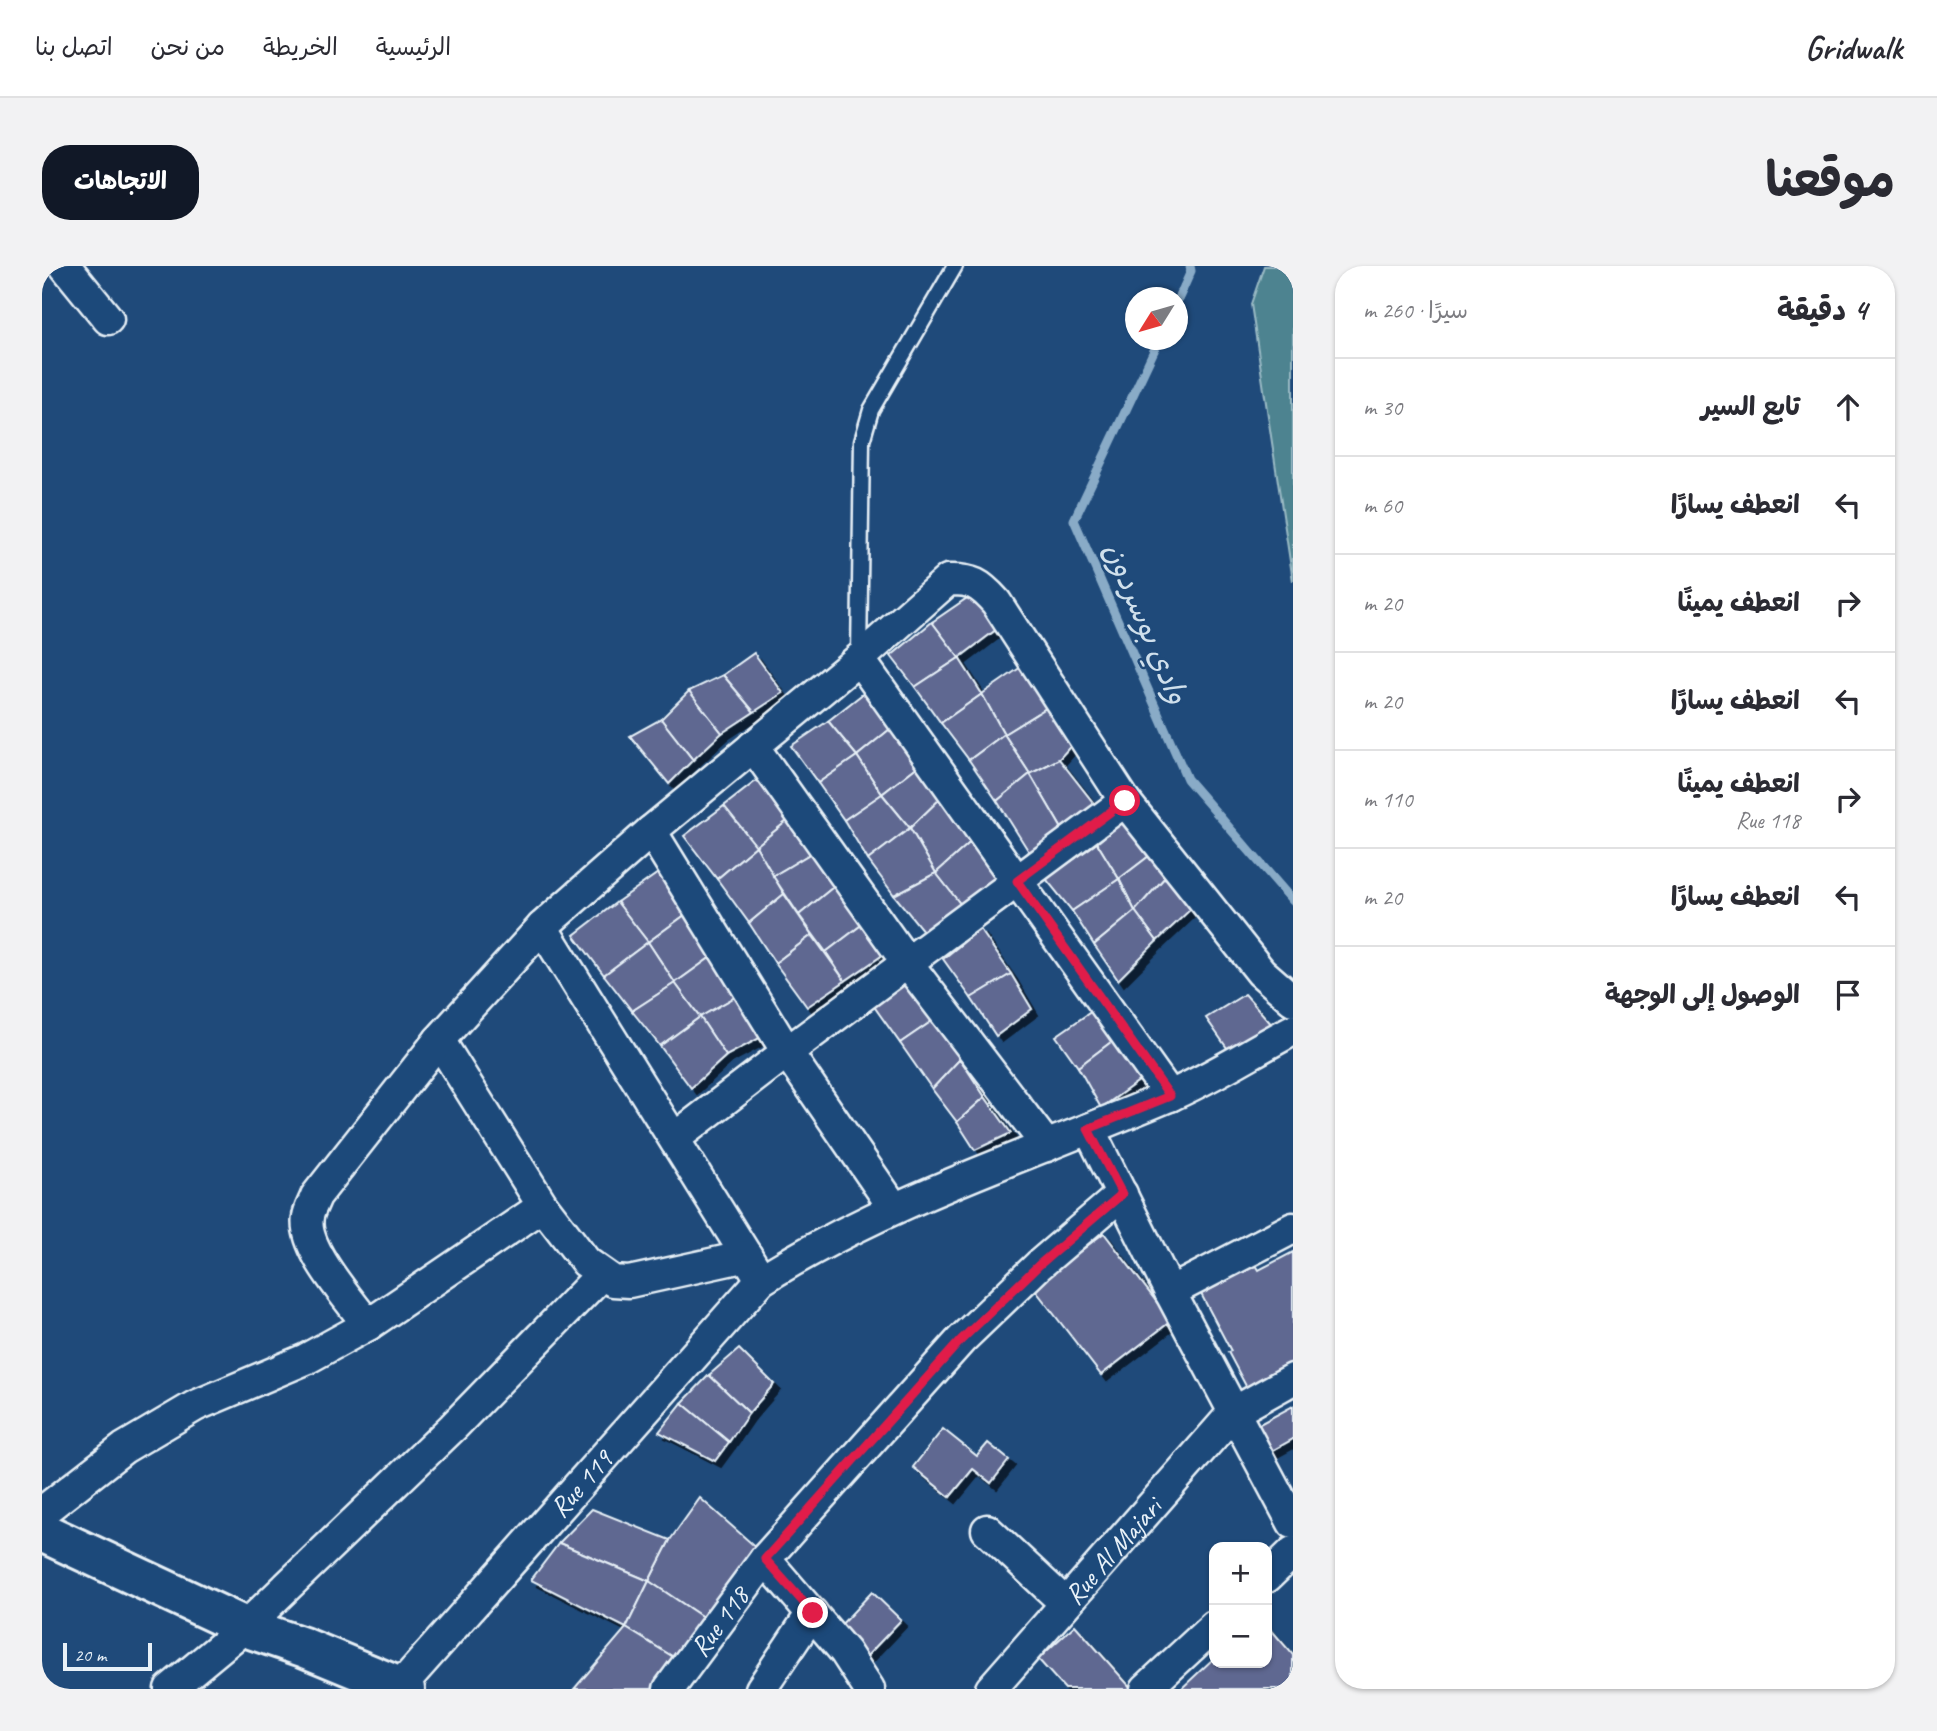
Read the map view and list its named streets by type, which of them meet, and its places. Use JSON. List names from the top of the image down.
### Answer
{
  "streets": {
    "street": ["Rue 119", "Rue Al Majari", "Rue 118"]
  },
  "water": ["وادي بوسردون"],
  "scale_bar": "20 m",
  "north": "bottom left",
  "page": {
    "header": "Gridwalk",
    "nav": [
      "الرئيسية",
      "الخريطة",
      "من نحن",
      "اتصل بنا"
    ],
    "title": "موقعنا",
    "buttons": "الاتجاهات",
    "heading": ["4 دقيقة", "سيرًا · 260 m"],
    "list": [
      ["تابع السير", "30 m"],
      ["انعطف يسارًا", "60 m"],
      ["انعطف يمينًا", "20 m"],
      ["انعطف يسارًا", "20 m"],
      ["انعطف يمينًا", "Rue 118", "110 m"],
      ["انعطف يسارًا", "20 m"],
      "الوصول إلى الوجهة"
    ],
    "map_buttons": ["+", "−"],
    "scale": "20 m"
  }
}
